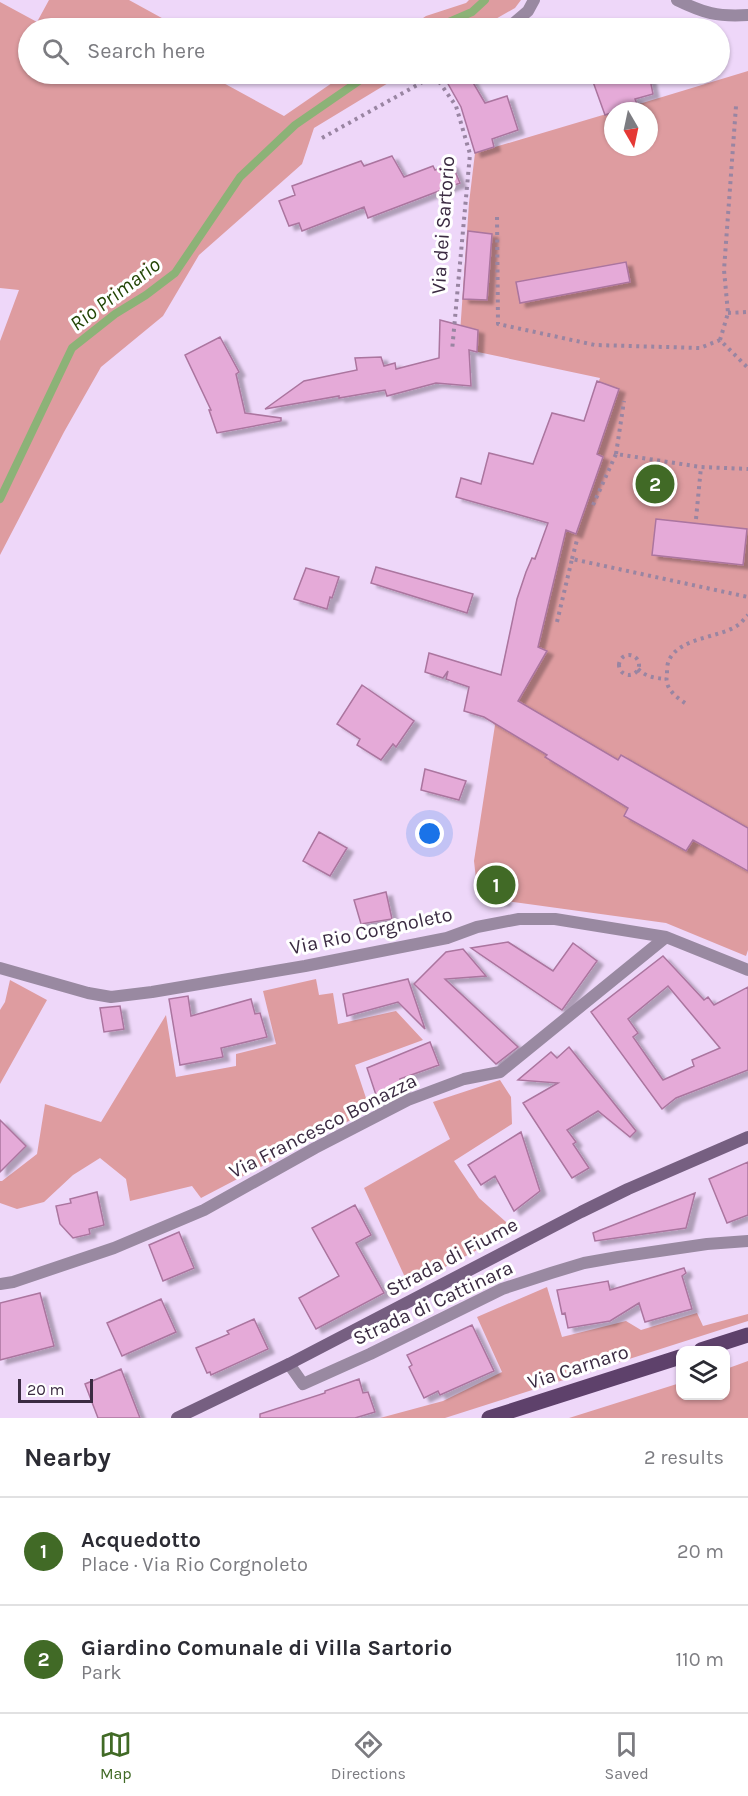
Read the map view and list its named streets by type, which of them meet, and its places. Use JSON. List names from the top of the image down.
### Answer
{
  "streets": {
    "main road": ["Strada di Fiume", "Via Carnaro"],
    "street": ["Via Rio Corgnoleto", "Via Francesco Bonazza", "Strada di Cattinara"],
    "path": ["Via dei Sartorio"]
  },
  "crossings": [
    ["Via Rio Corgnoleto", "Via Francesco Bonazza"],
    ["Strada di Fiume", "Strada di Cattinara"]
  ],
  "water": ["Rio Primario"],
  "scale_bar": "20 m",
  "north": "bottom",
  "page": {
    "search": "Search here",
    "pins": ["2", "1"],
    "scale": "20 m",
    "heading": ["Nearby", "2 results"],
    "list": [
      {
        "mark": "1",
        "name": "Acquedotto",
        "note": "Place · Via Rio Corgnoleto",
        "value": "20 m"
      },
      {
        "mark": "2",
        "name": "Giardino Comunale di Villa Sartorio",
        "note": "Park",
        "value": "110 m"
      }
    ],
    "nav": ["Map", "Directions", "Saved"]
  }
}
